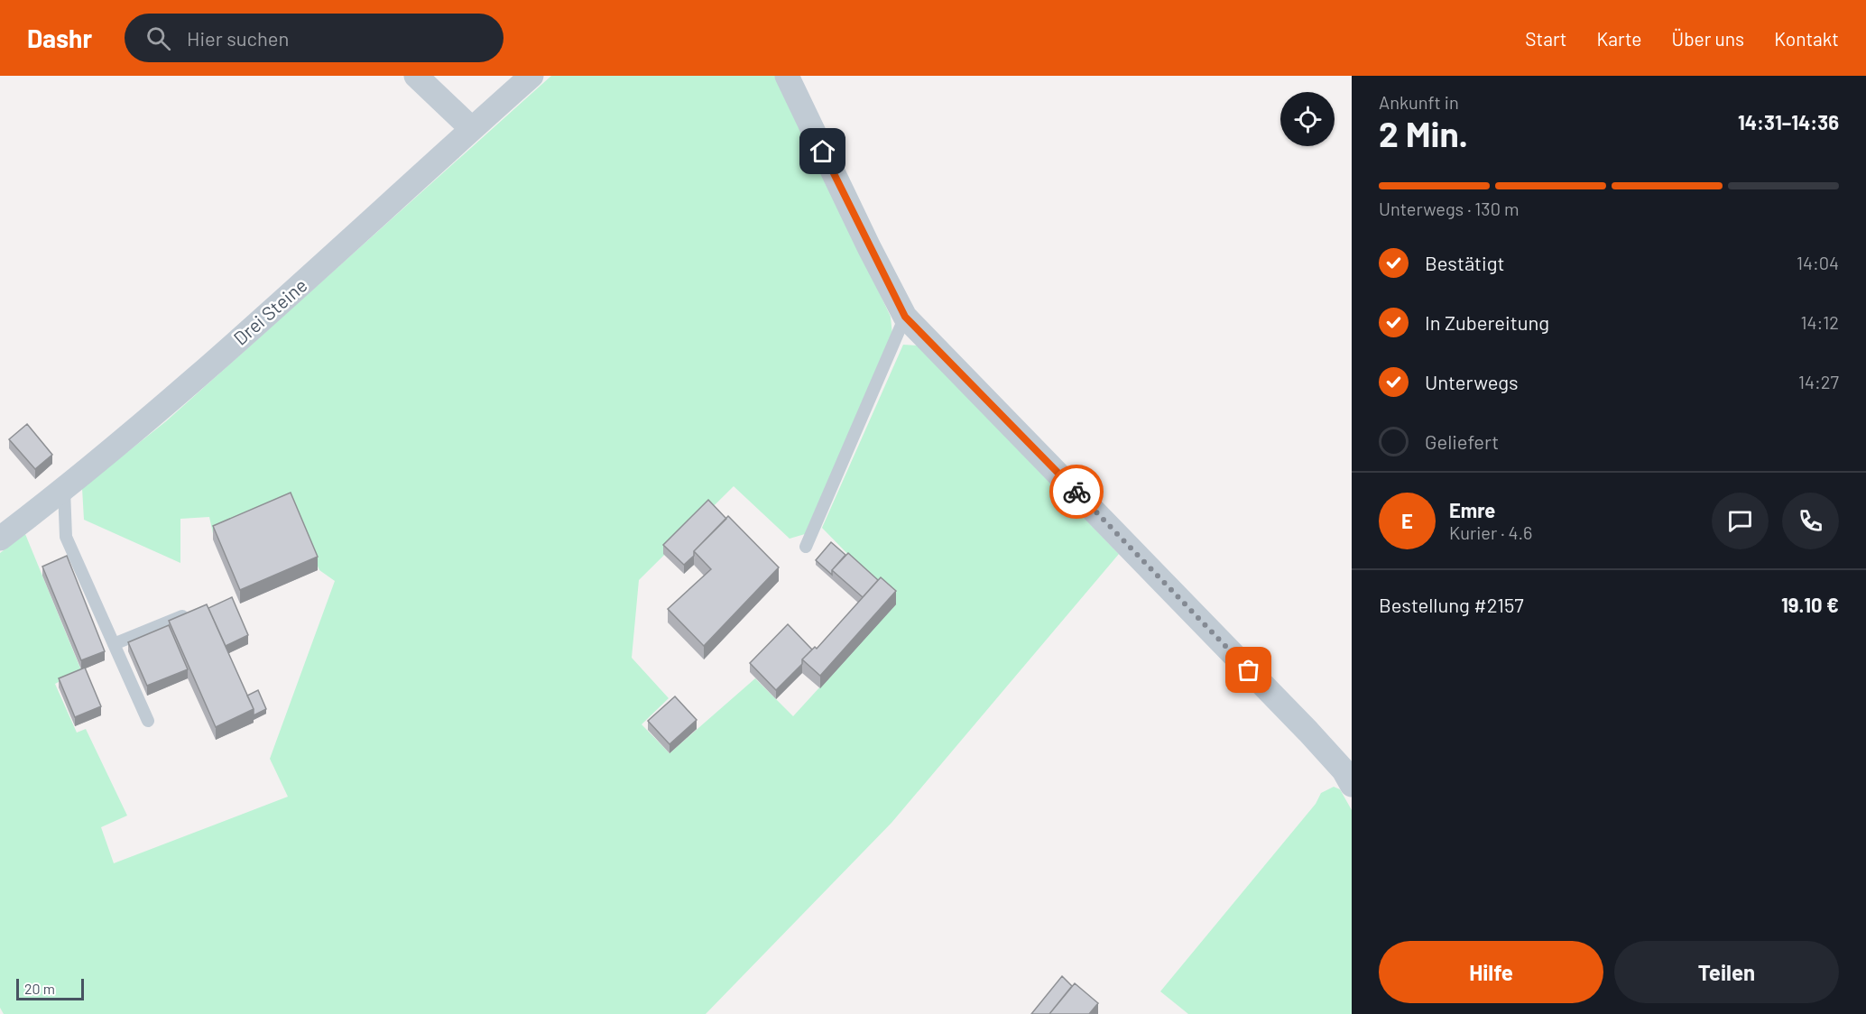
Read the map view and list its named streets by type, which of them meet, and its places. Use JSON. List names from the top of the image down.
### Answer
{
  "streets": {
    "street": ["Drei Steine"]
  },
  "scale_bar": "20 m",
  "page": {
    "header": "Dashr",
    "search": "Hier suchen",
    "nav": [
      "Start",
      "Karte",
      "Über uns",
      "Kontakt"
    ],
    "heading": ["2 Min.", "Ankunft in", "14:31–14:36"],
    "panel": [
      "Emre",
      "Kurier · 4.6",
      "Bestellung #2157",
      "19.10 €"
    ],
    "bar": "Unterwegs · 130 m",
    "list": [
      ["Bestätigt", "14:04"],
      ["In Zubereitung", "14:12"],
      ["Unterwegs", "14:27"],
      "Geliefert"
    ],
    "round": "E",
    "buttons": ["Hilfe", "Teilen"],
    "scale": "20 m"
  }
}
